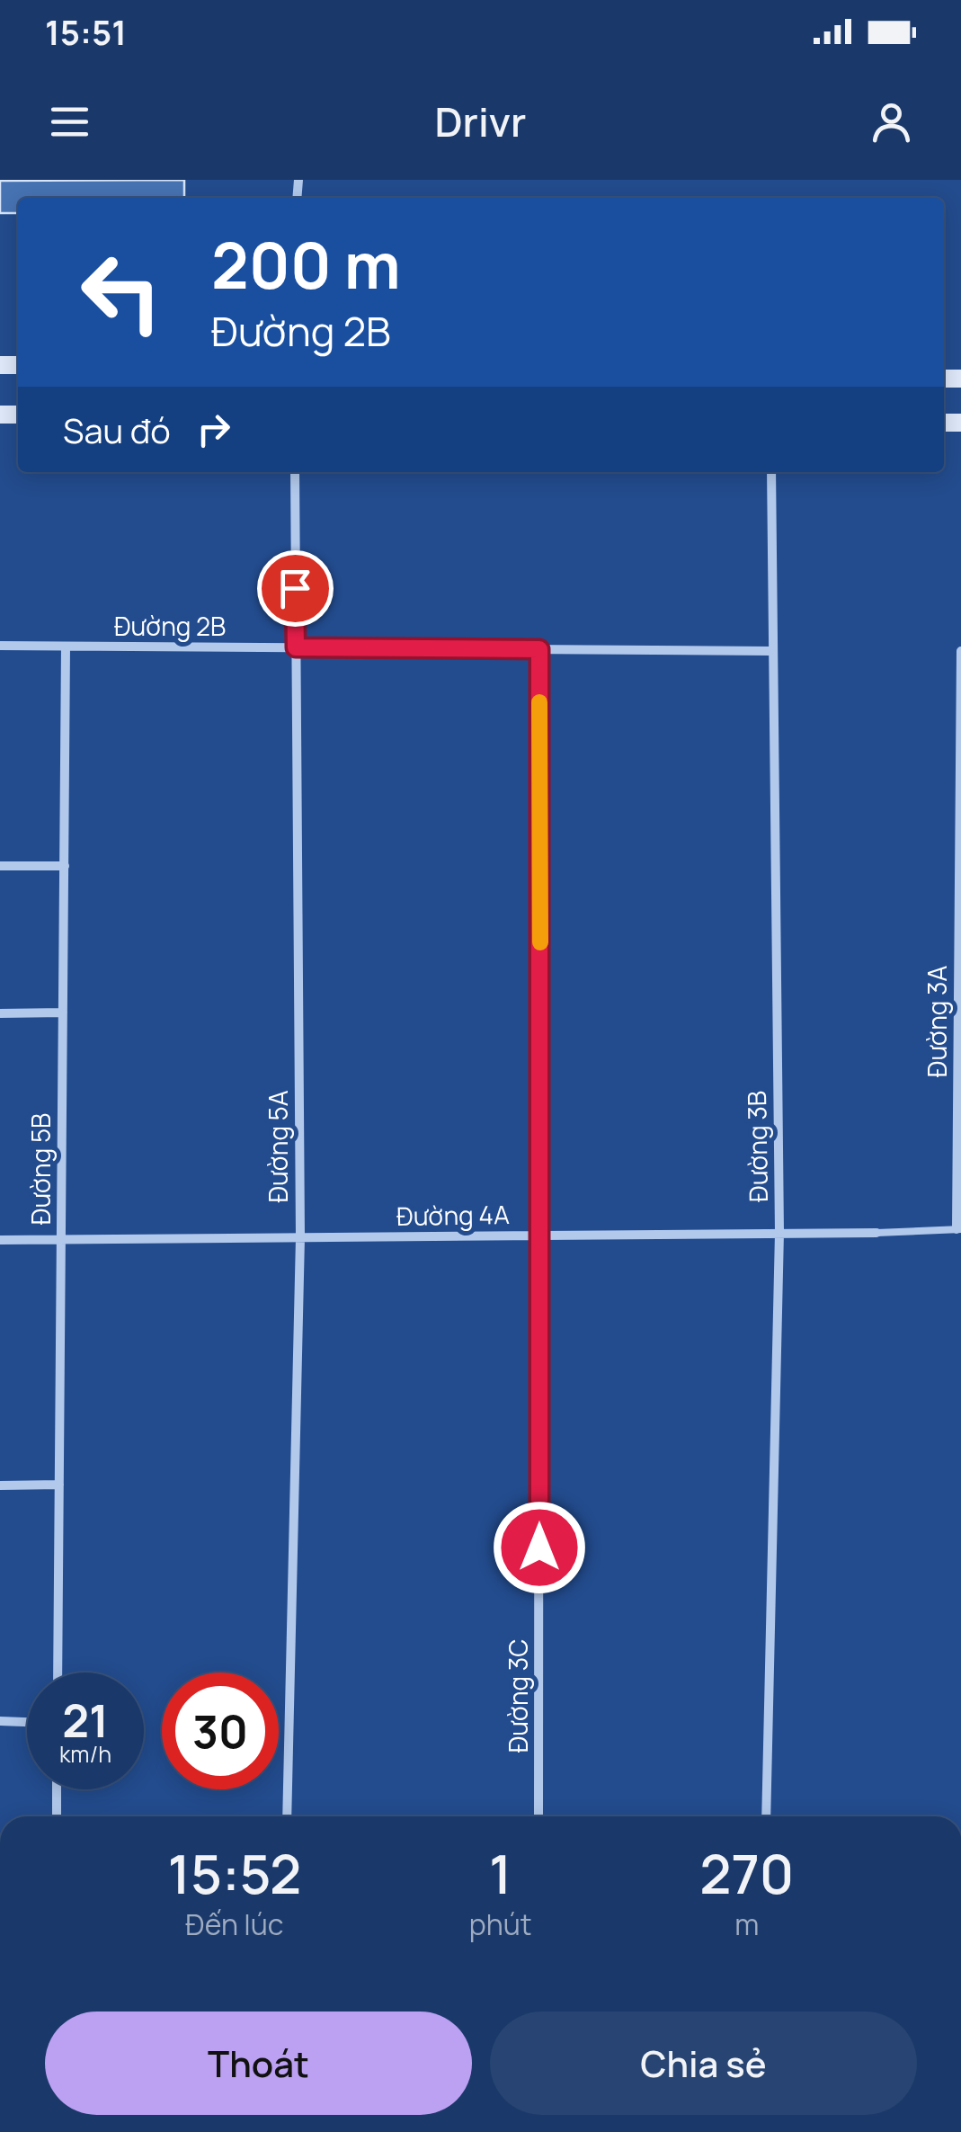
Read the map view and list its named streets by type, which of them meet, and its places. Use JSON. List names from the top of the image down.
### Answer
{
  "streets": {
    "street": [
      "Đường 2B",
      "Đường 3A",
      "Đường 5A",
      "Đường 3B",
      "Đường 5B",
      "Đường 4A",
      "Đường 3C"
    ]
  },
  "crossings": [
    ["Đường 2B", "Đường 5A"],
    ["Đường 2B", "Đường 3B"],
    ["Đường 2B", "Đường 5B"],
    ["Đường 2B", "Đường 3C"],
    ["Đường 3A", "Đường 4A"],
    ["Đường 5A", "Đường 4A"],
    ["Đường 3B", "Đường 4A"],
    ["Đường 5B", "Đường 4A"],
    ["Đường 4A", "Đường 3C"]
  ],
  "page": {
    "status": "15:51",
    "header": "Drivr",
    "turn": ["200 m", "Đường 2B"],
    "then": "Sau đó",
    "speed": "21 km/h",
    "limit": "30",
    "eta": [
      "15:52",
      "Đến lúc",
      "1",
      "phút",
      "270",
      "m"
    ],
    "buttons": ["Thoát", "Chia sẻ"]
  }
}
